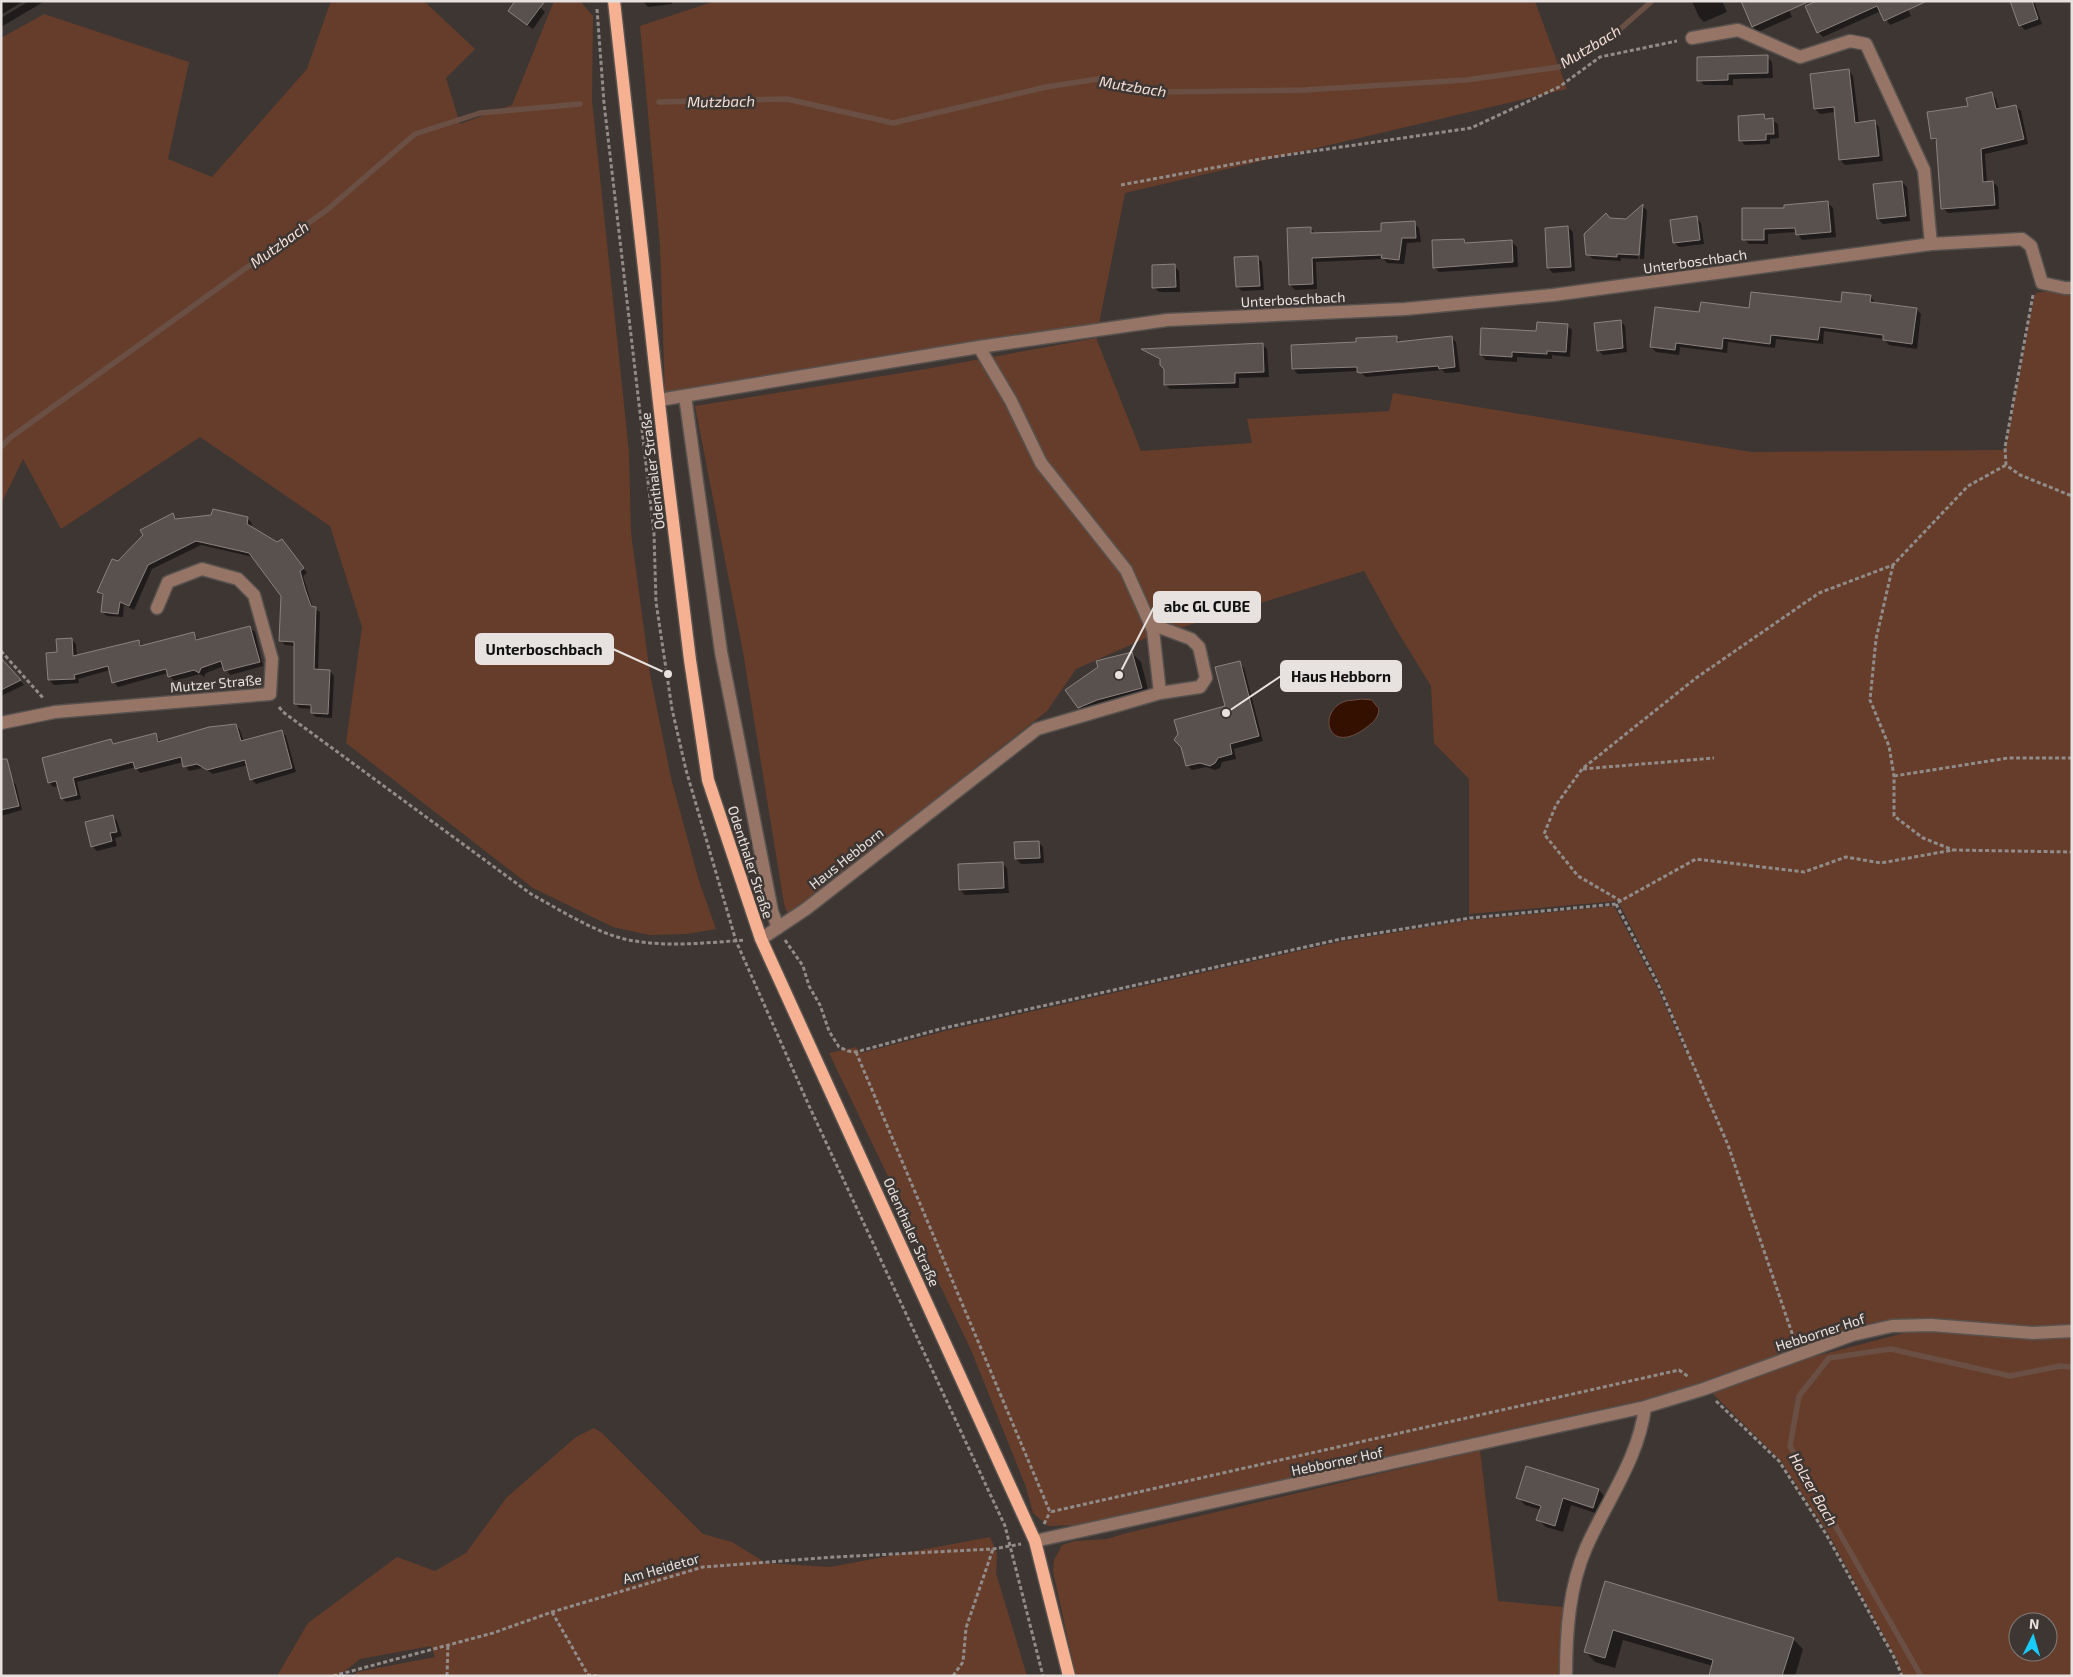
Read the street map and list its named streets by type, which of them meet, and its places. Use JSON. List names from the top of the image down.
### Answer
{
  "streets": {
    "main road": ["Odenthaler Straße"],
    "street": [
      "Unterboschbach",
      "Mutzer Straße",
      "Haus Hebborn",
      "Hebborner Hof"
    ],
    "path": ["Am Heidetor"]
  },
  "crossings": [
    ["Unterboschbach", "Odenthaler Straße"],
    ["Unterboschbach", "Haus Hebborn"],
    ["Odenthaler Straße", "Haus Hebborn"],
    ["Odenthaler Straße", "Hebborner Hof"],
    ["Odenthaler Straße", "Am Heidetor"],
    ["Hebborner Hof", "Am Heidetor"]
  ],
  "water": ["Mutzbach", "Holzer Bach"],
  "places": ["Unterboschbach", "abc GL CUBE", "Haus Hebborn"],
  "north": "top"
}
